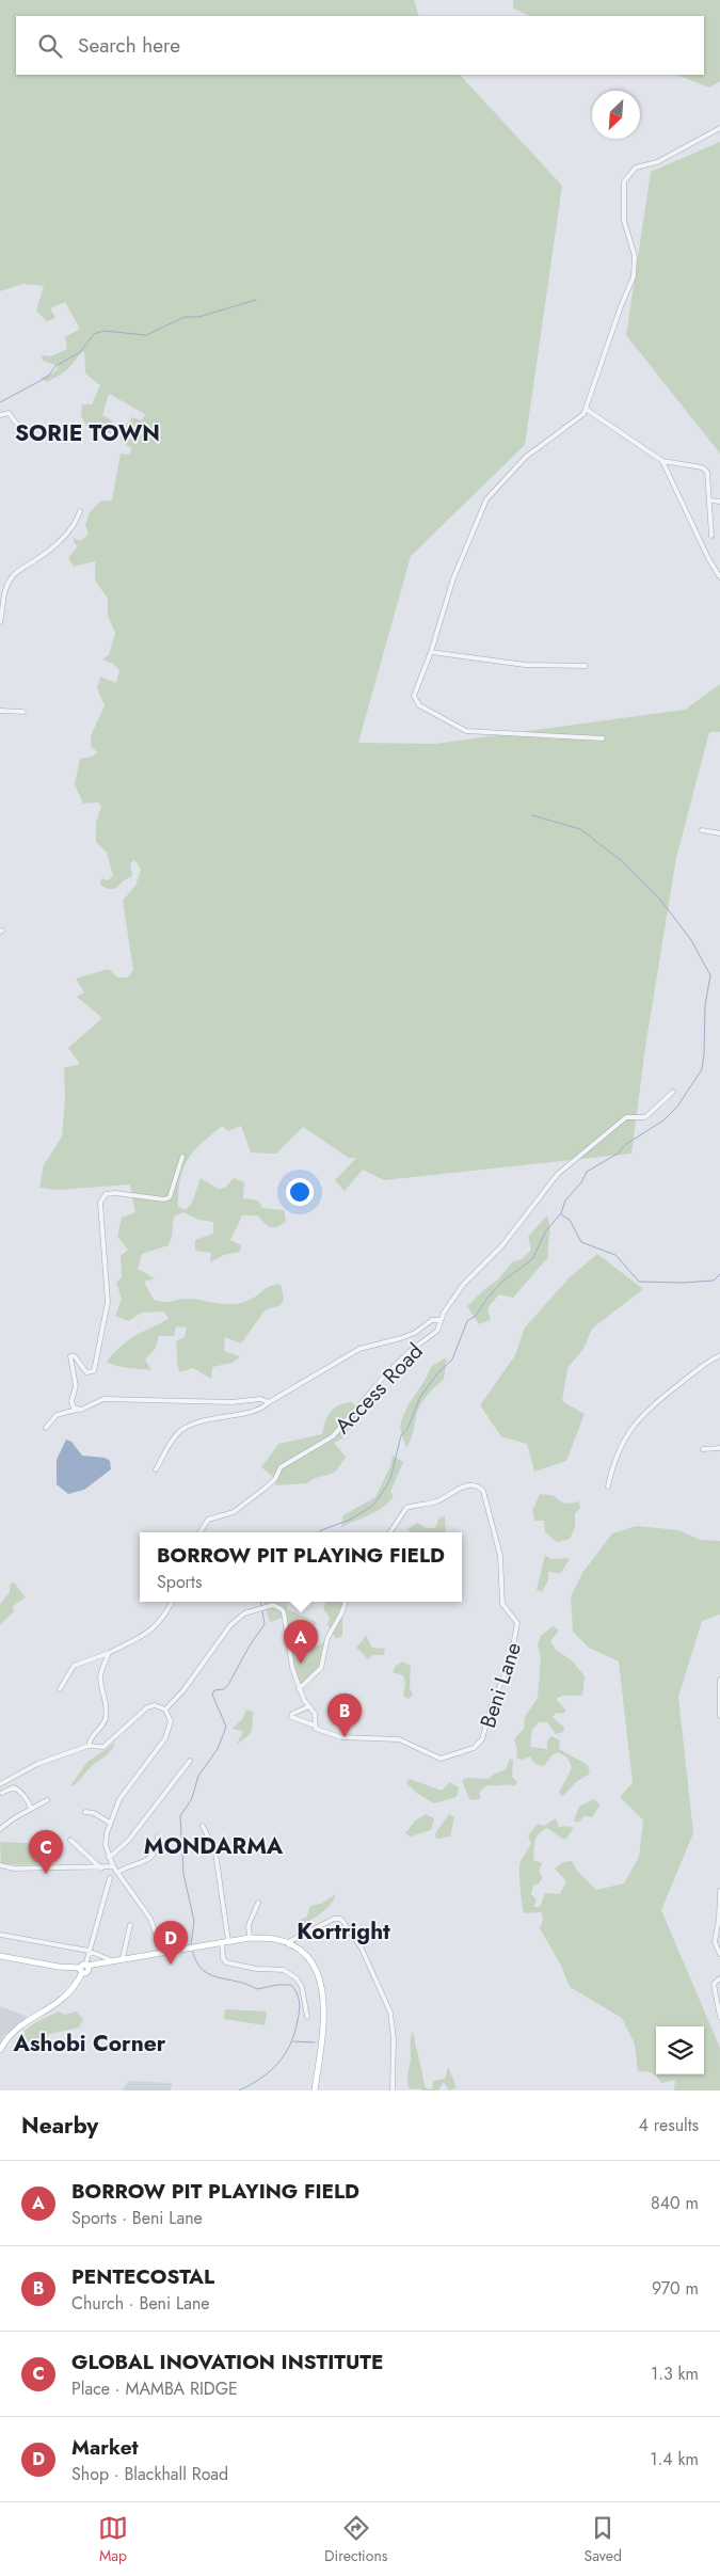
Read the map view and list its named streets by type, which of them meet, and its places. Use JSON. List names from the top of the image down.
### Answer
{
  "streets": {
    "street": ["Access Road", "Beni Lane"]
  },
  "districts": [
    "SORIE TOWN",
    "MONDARMA",
    "Kortright",
    "Ashobi Corner"
  ],
  "north": "bottom left",
  "page": {
    "search": "Search here",
    "popup": ["BORROW PIT PLAYING FIELD", "Sports"],
    "pins": [
      "A",
      "B",
      "C",
      "D"
    ],
    "heading": ["Nearby", "4 results"],
    "list": [
      {
        "mark": "A",
        "name": "BORROW PIT PLAYING FIELD",
        "note": "Sports · Beni Lane",
        "value": "840 m"
      },
      {
        "mark": "B",
        "name": "PENTECOSTAL",
        "note": "Church · Beni Lane",
        "value": "970 m"
      },
      {
        "mark": "C",
        "name": "GLOBAL INOVATION INSTITUTE",
        "note": "Place · MAMBA RIDGE",
        "value": "1.3 km"
      },
      {
        "mark": "D",
        "name": "Market",
        "note": "Shop · Blackhall Road",
        "value": "1.4 km"
      }
    ],
    "nav": ["Map", "Directions", "Saved"]
  }
}
